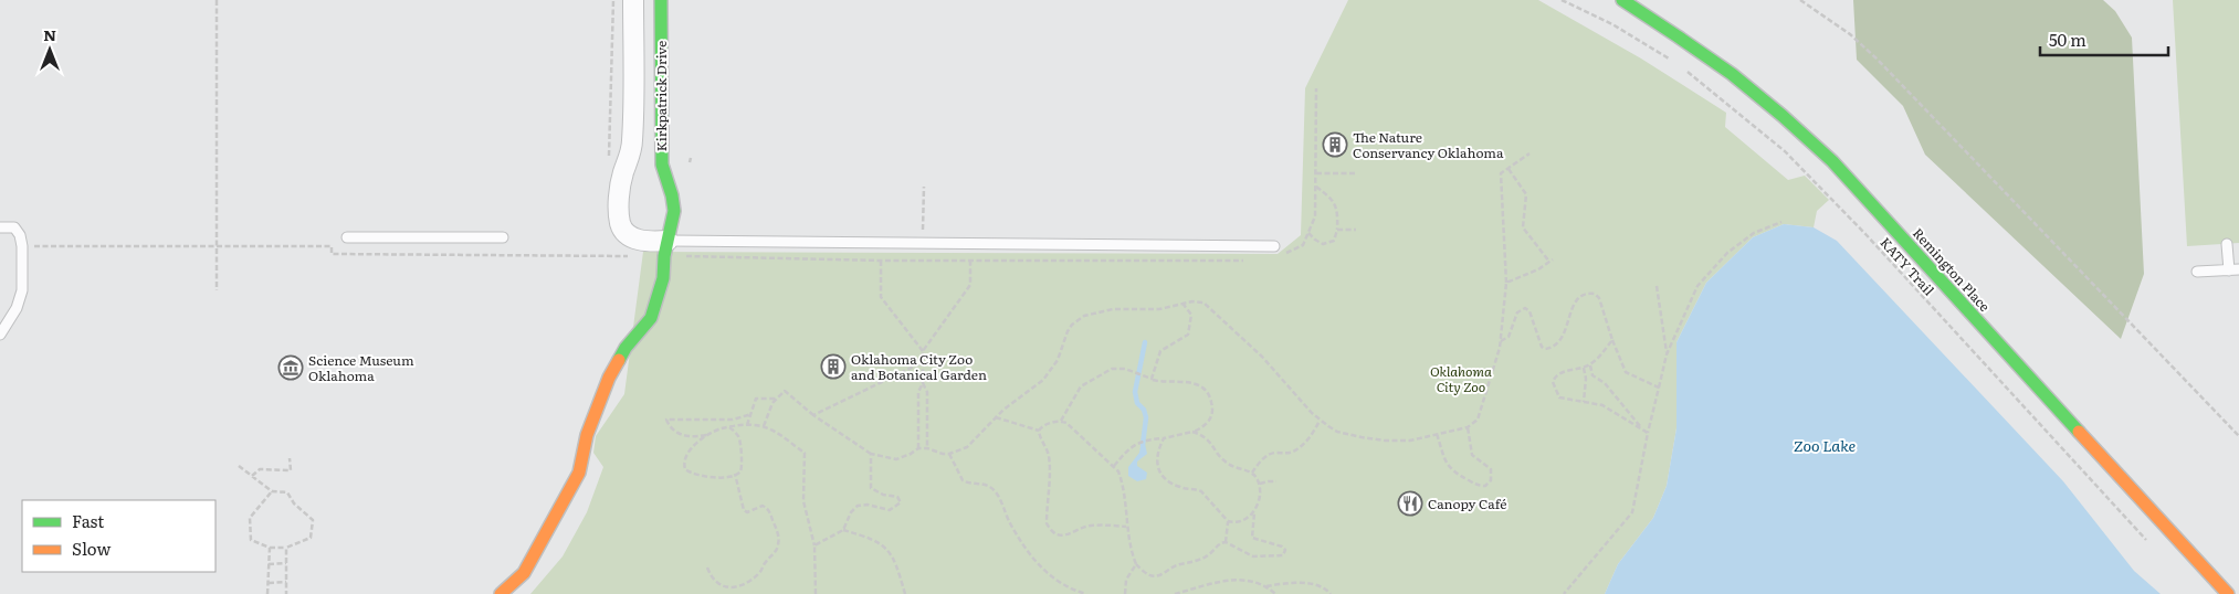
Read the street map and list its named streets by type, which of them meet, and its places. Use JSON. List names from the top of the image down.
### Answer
{
  "streets": {
    "main road": ["Kirkpatrick Drive", "Remington Place"],
    "path": ["KATY Trail"]
  },
  "water": ["Zoo Lake"],
  "parks": ["Oklahoma City Zoo"],
  "places": {
    "building": ["The Nature Conservancy Oklahoma", "Oklahoma City Zoo and Botanical Garden"],
    "museum": ["Science Museum Oklahoma"],
    "restaurant": ["Canopy Café"]
  },
  "legend": ["Fast", "Slow"],
  "scale_bar": "50 m",
  "north": "top"
}
